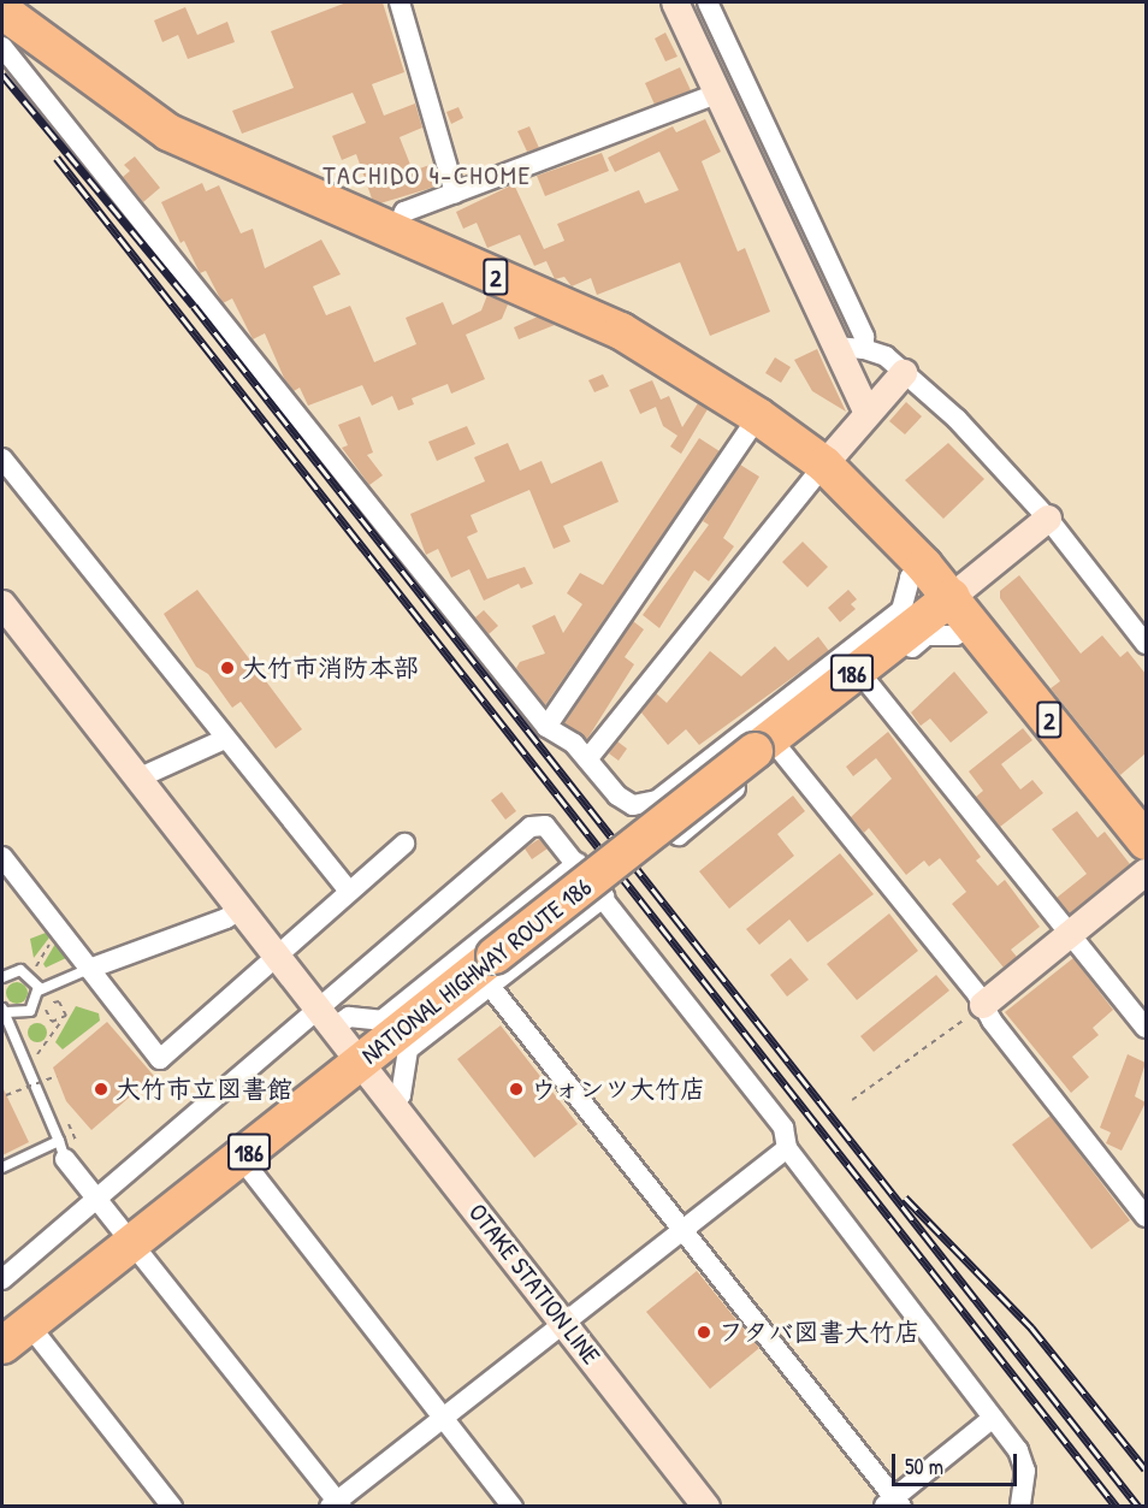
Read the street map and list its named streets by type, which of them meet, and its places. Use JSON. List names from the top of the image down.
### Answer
{
  "streets": {
    "highway": ["2", "186", "NATIONAL HIGHWAY ROUTE 186"],
    "street": ["OTAKE STATION LINE"]
  },
  "crossings": [
    ["2", "NATIONAL HIGHWAY ROUTE 186"],
    ["NATIONAL HIGHWAY ROUTE 186", "OTAKE STATION LINE"]
  ],
  "districts": ["TACHIDO 4-CHOME"],
  "places": [
    "大竹市消防本部",
    "大竹市立図書館",
    "ウォンツ大竹店",
    "フタバ図書大竹店"
  ],
  "scale_bar": "50 m"
}
